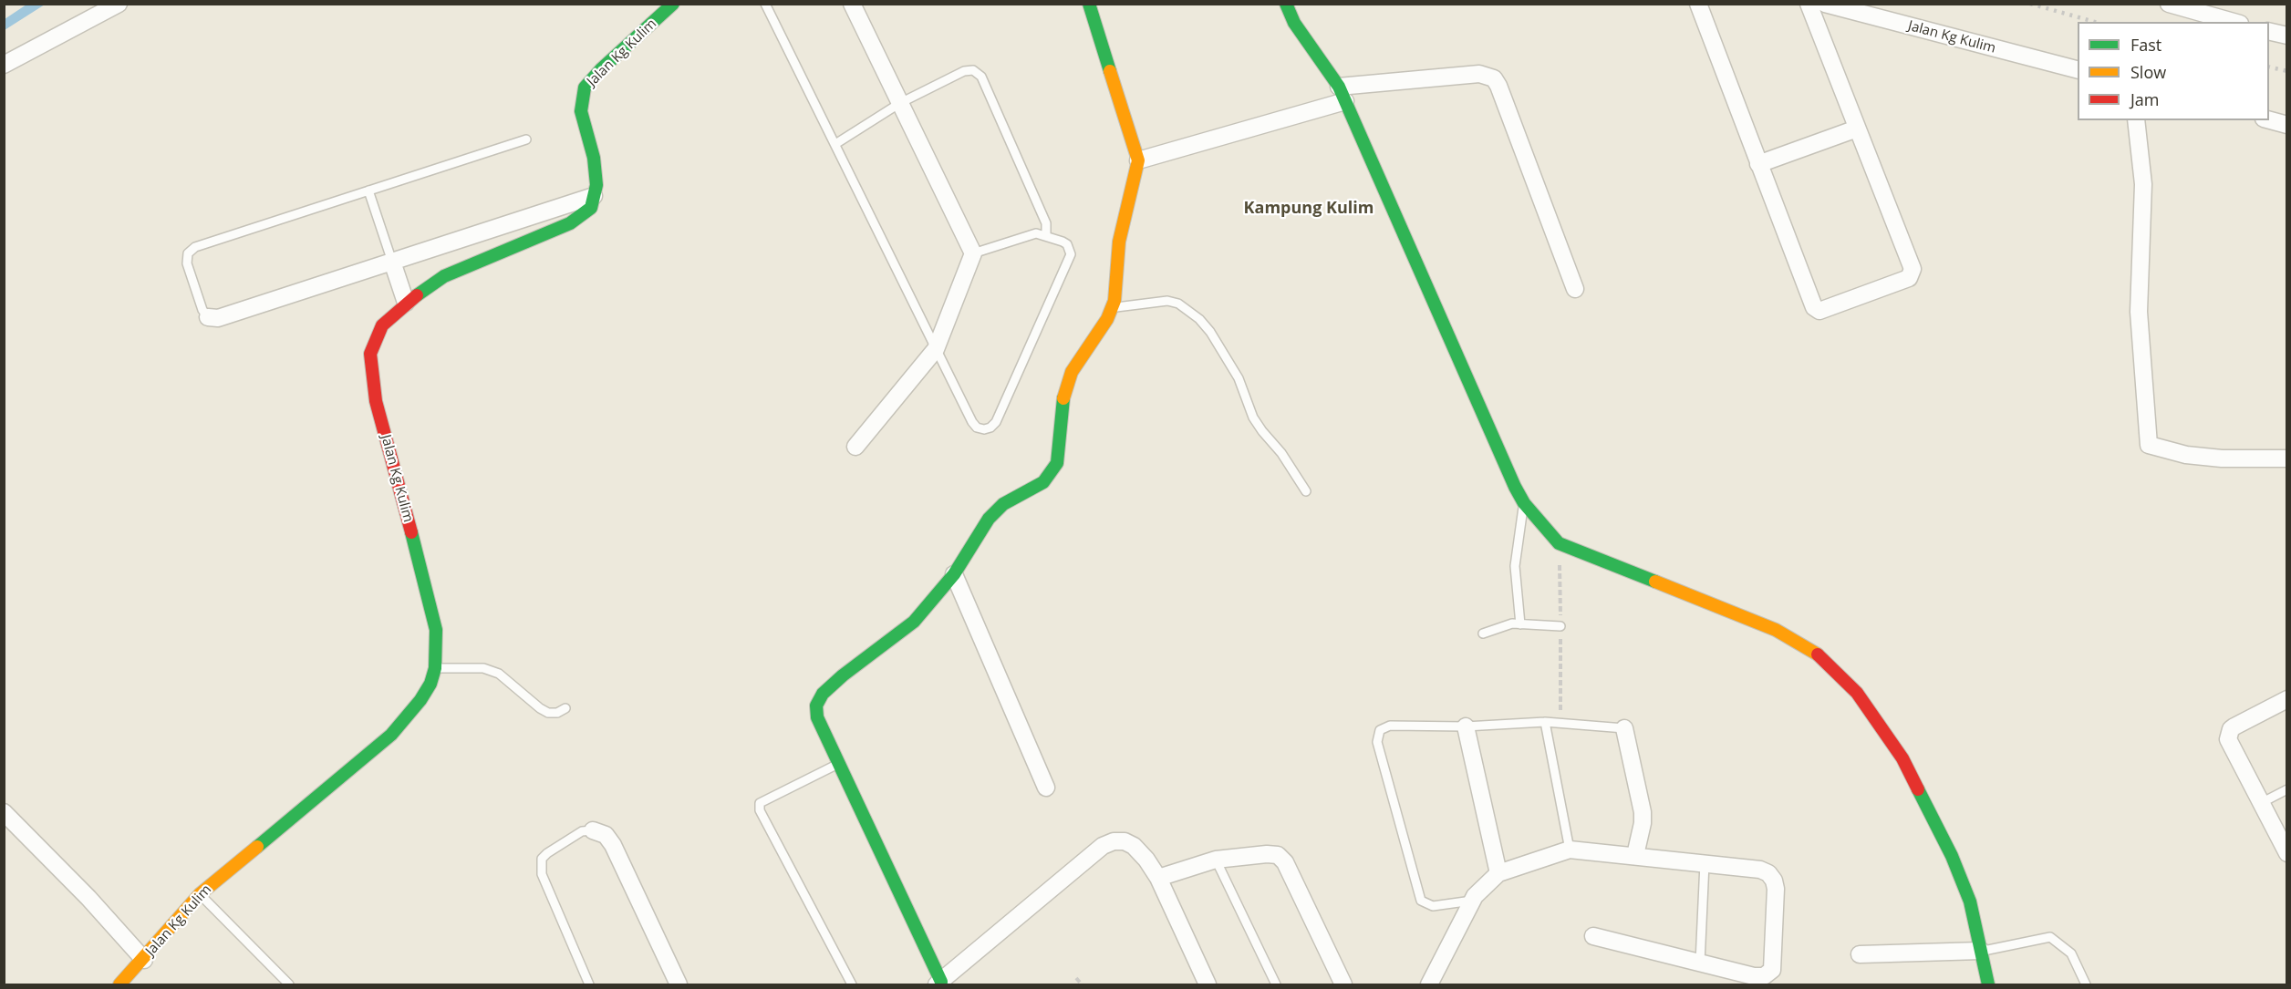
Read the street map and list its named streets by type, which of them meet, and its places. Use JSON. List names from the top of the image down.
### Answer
{
  "streets": {
    "street": ["Jalan Kg Kulim"]
  },
  "districts": ["Kampung Kulim"],
  "legend": ["Fast", "Slow", "Jam"]
}
